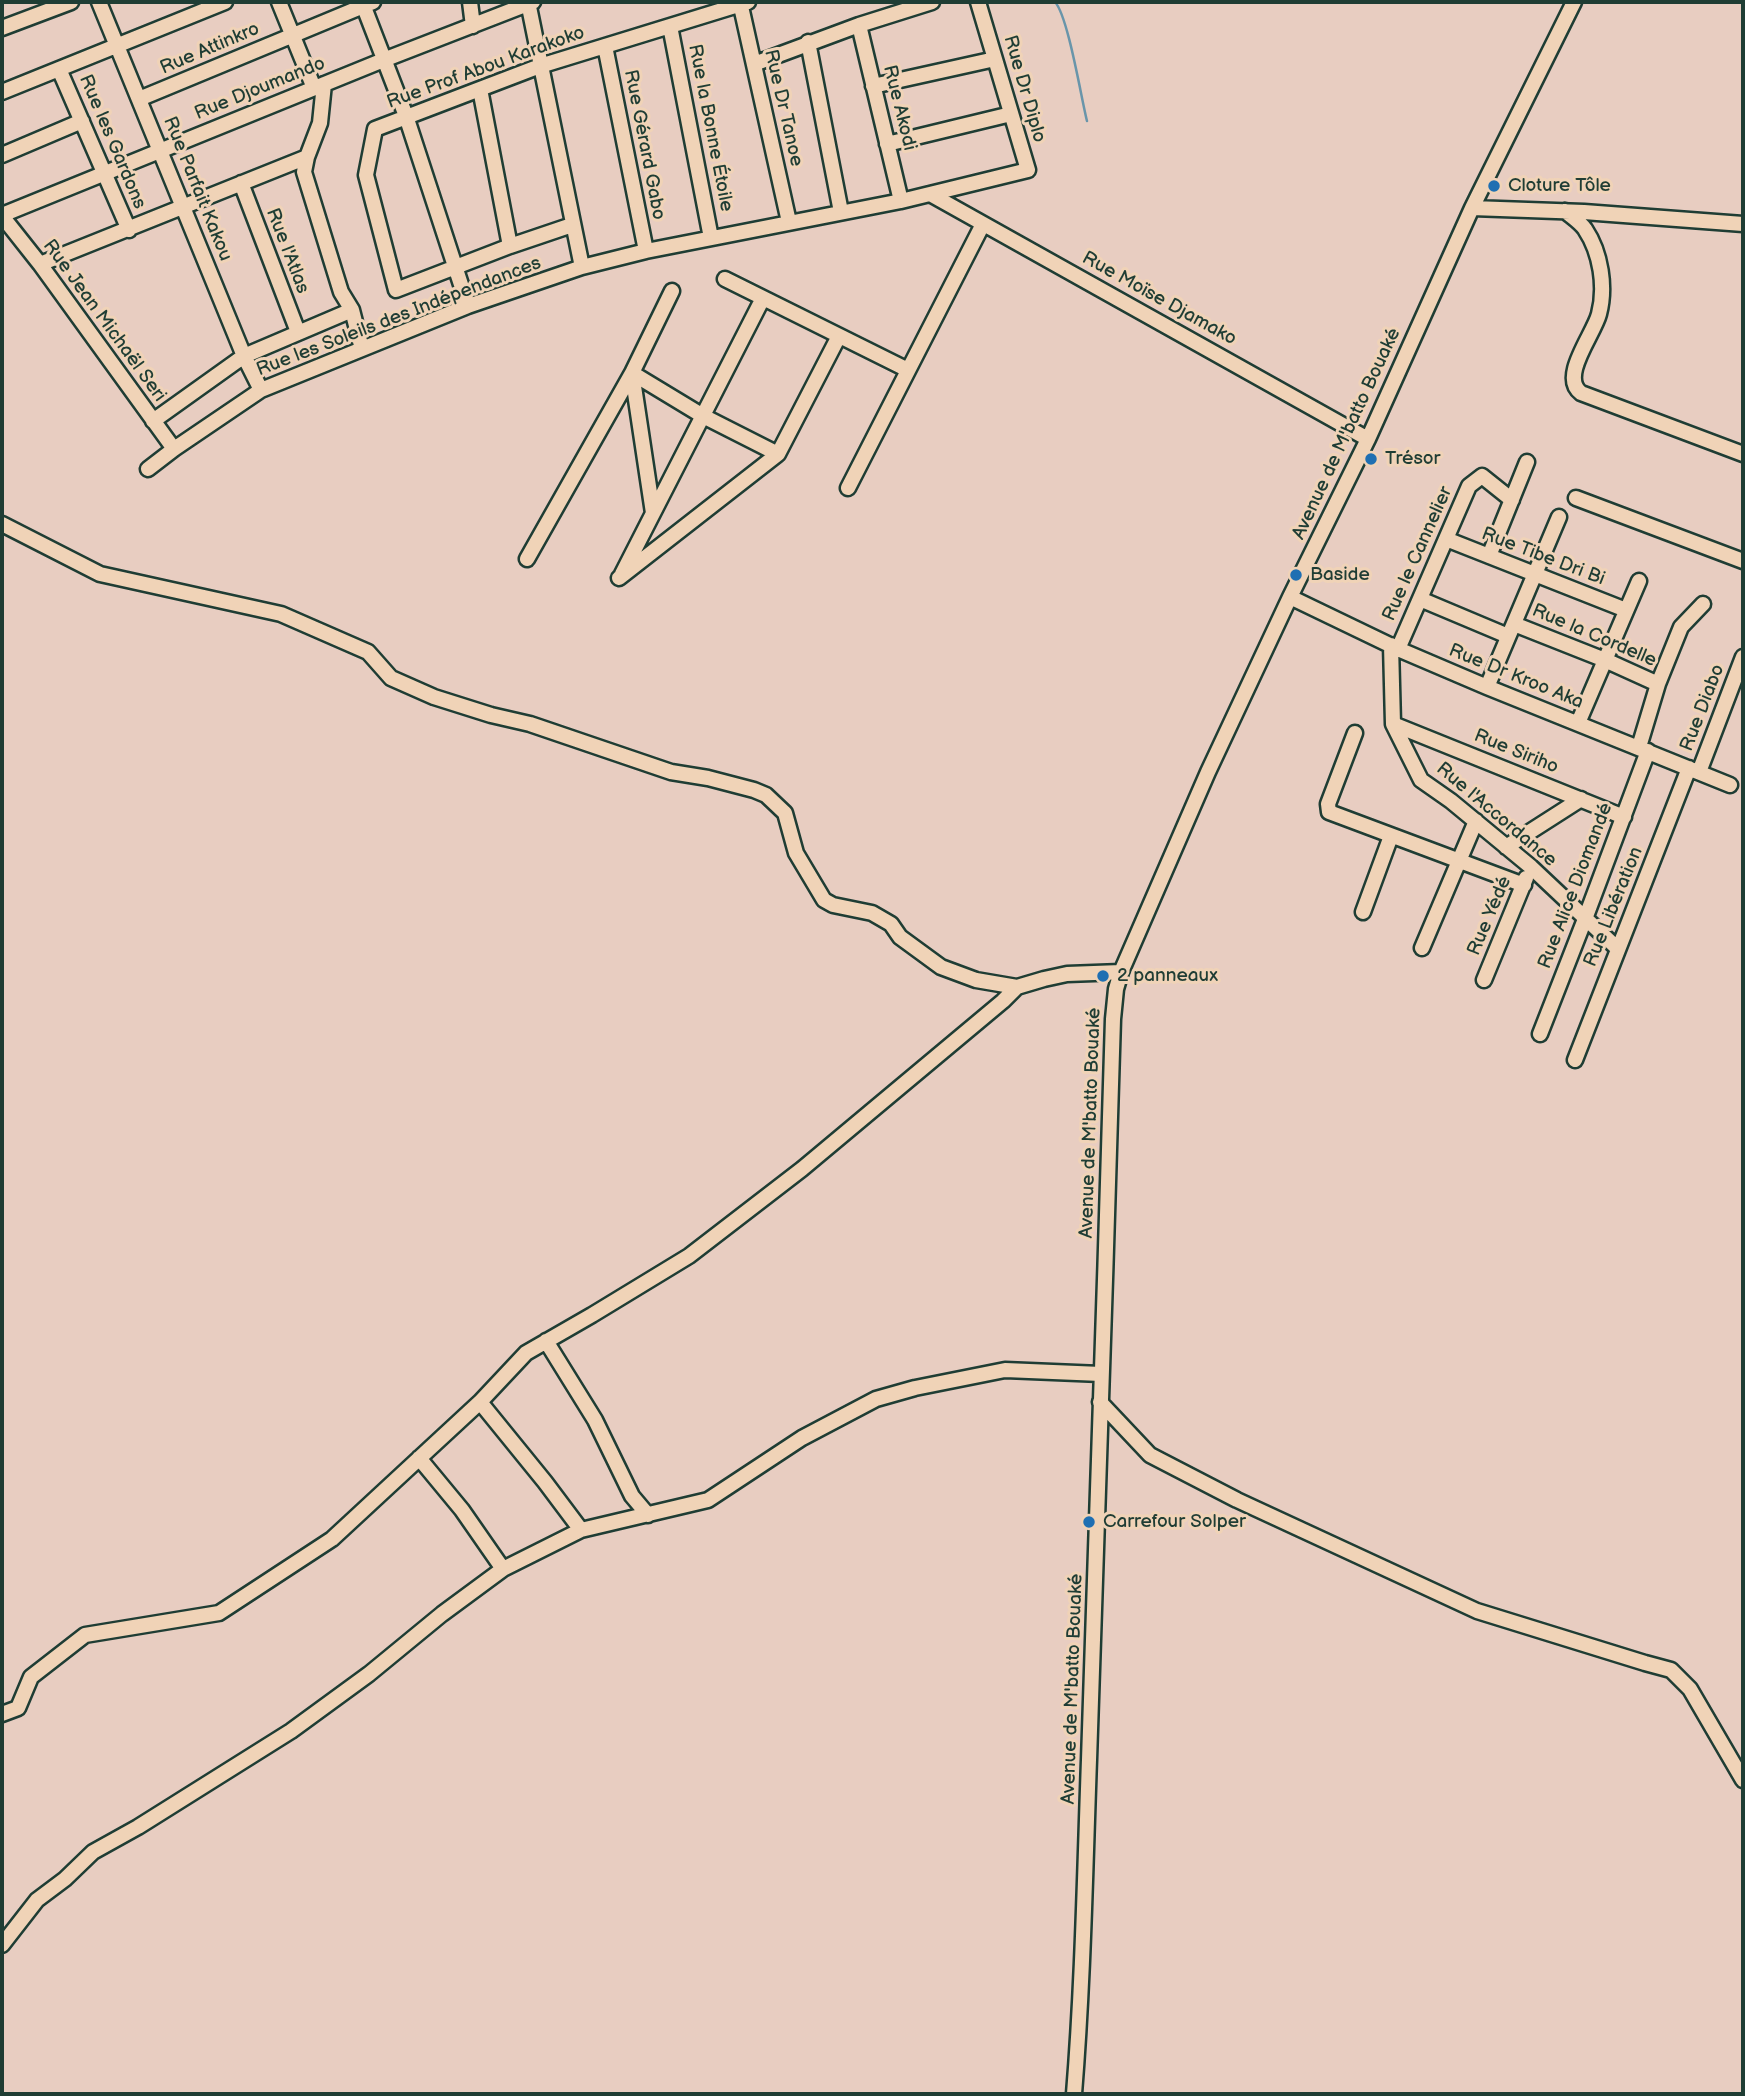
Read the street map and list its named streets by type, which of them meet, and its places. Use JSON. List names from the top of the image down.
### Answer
{
  "streets": {
    "street": [
      "Rue Attinkro",
      "Rue Prof Abou Karakoko",
      "Rue Djoumando",
      "Rue Dr Diplo",
      "Rue Dr Tanoe",
      "Rue Akodi",
      "Rue la Bonne Étoile",
      "Rue les Gardons",
      "Rue Gérard Gabo",
      "Rue Parfait Kakou",
      "Rue l'Atlas",
      "Rue Moïse Djamako",
      "Rue les Soleils des Indépendances",
      "Rue Jean Michaël Seri",
      "Avenue de M'batto Bouaké",
      "Rue le Cannelier",
      "Rue Tibe Dri Bi",
      "Rue la Cordelle",
      "Rue Dr Kroo Aka",
      "Rue Diabo",
      "Rue Siriho",
      "Rue l'Accordance",
      "Rue Alice Diomandé",
      "Rue Libération",
      "Rue Yédé"
    ]
  },
  "crossings": [
    ["Rue Attinkro", "Rue Parfait Kakou"],
    ["Rue Prof Abou Karakoko", "Rue Dr Tanoe"],
    ["Rue Prof Abou Karakoko", "Rue la Bonne Étoile"],
    ["Rue Prof Abou Karakoko", "Rue Gérard Gabo"],
    ["Rue Djoumando", "Rue les Gardons"],
    ["Rue Djoumando", "Rue Parfait Kakou"],
    ["Rue Djoumando", "Rue Jean Michaël Seri"],
    ["Rue Dr Diplo", "Rue Moïse Djamako"],
    ["Rue Dr Diplo", "Rue les Soleils des Indépendances"],
    ["Rue Dr Tanoe", "Rue les Soleils des Indépendances"],
    ["Rue Akodi", "Rue les Soleils des Indépendances"],
    ["Rue la Bonne Étoile", "Rue les Soleils des Indépendances"],
    ["Rue Gérard Gabo", "Rue les Soleils des Indépendances"],
    ["Rue Parfait Kakou", "Rue les Soleils des Indépendances"],
    ["Rue Moïse Djamako", "Rue les Soleils des Indépendances"],
    ["Rue Moïse Djamako", "Avenue de M'batto Bouaké"],
    ["Rue les Soleils des Indépendances", "Rue Jean Michaël Seri"],
    ["Avenue de M'batto Bouaké", "Rue Dr Kroo Aka"],
    ["Rue le Cannelier", "Rue Tibe Dri Bi"],
    ["Rue le Cannelier", "Rue la Cordelle"],
    ["Rue le Cannelier", "Rue Dr Kroo Aka"],
    ["Rue le Cannelier", "Rue l'Accordance"],
    ["Rue la Cordelle", "Rue Alice Diomandé"],
    ["Rue Dr Kroo Aka", "Rue Diabo"],
    ["Rue Dr Kroo Aka", "Rue l'Accordance"],
    ["Rue Dr Kroo Aka", "Rue Alice Diomandé"],
    ["Rue Dr Kroo Aka", "Rue Libération"],
    ["Rue Diabo", "Rue Libération"],
    ["Rue Siriho", "Rue l'Accordance"],
    ["Rue Siriho", "Rue Alice Diomandé"],
    ["Rue l'Accordance", "Rue Alice Diomandé"],
    ["Rue l'Accordance", "Rue Libération"],
    ["Rue l'Accordance", "Rue Yédé"]
  ],
  "places": [
    "Cloture Tôle",
    "Trésor",
    "Baside",
    "2 panneaux",
    "Carrefour Solper"
  ]
}
